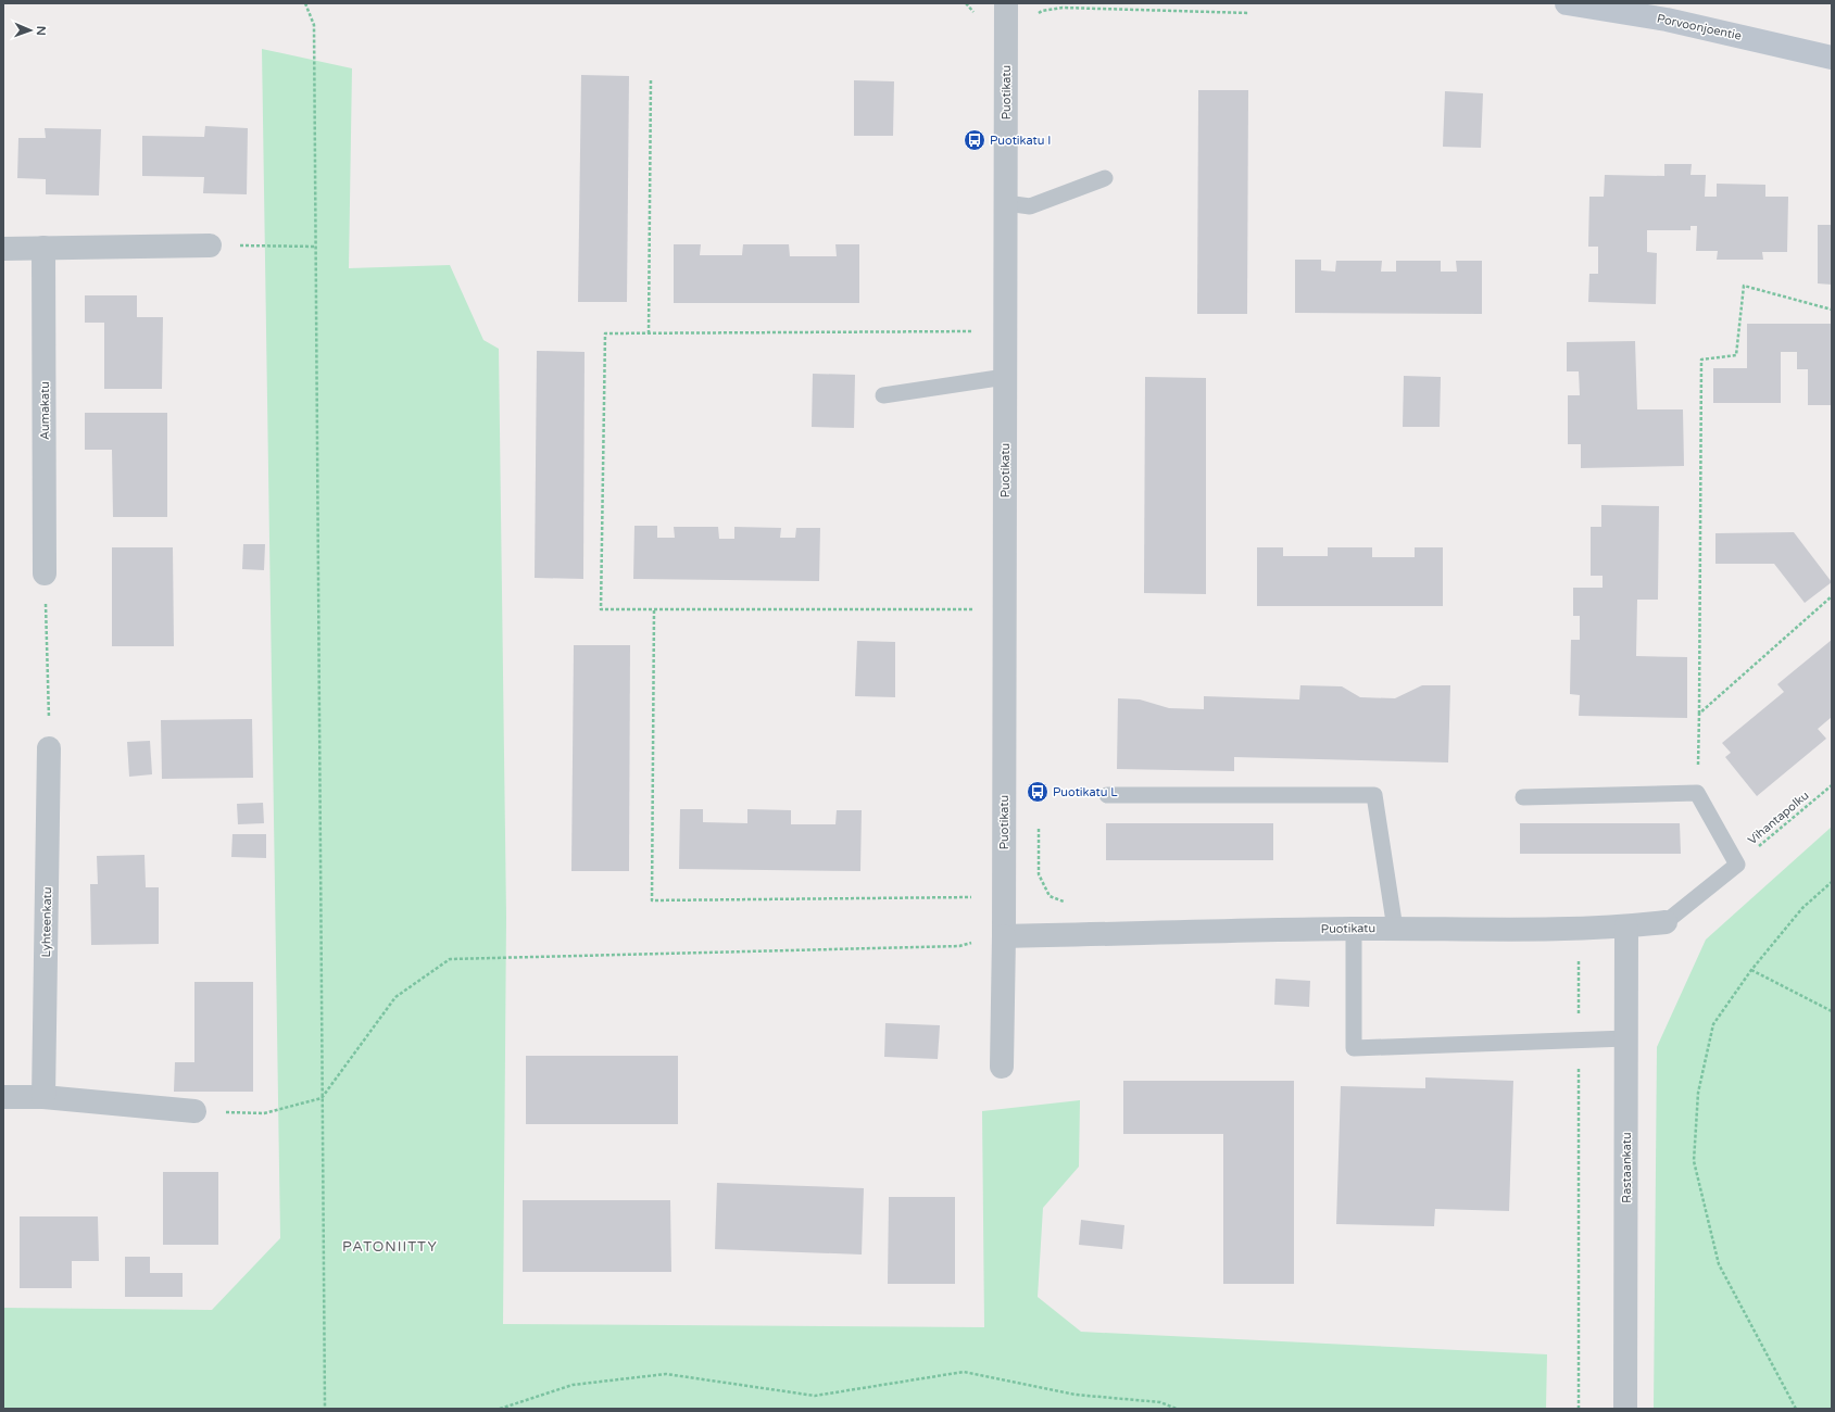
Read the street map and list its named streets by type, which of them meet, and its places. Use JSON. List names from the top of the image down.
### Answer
{
  "streets": {
    "street": [
      "Porvoonjoentie",
      "Puotikatu",
      "Aumakatu",
      "Lyhteenkatu",
      "Rastaankatu"
    ],
    "path": ["Vihantapolku"]
  },
  "crossings": [
    ["Puotikatu", "Rastaankatu"]
  ],
  "districts": ["PATONIITTY"],
  "places": {
    "bus stop": ["Puotikatu I", "Puotikatu L"]
  },
  "north": "right"
}
